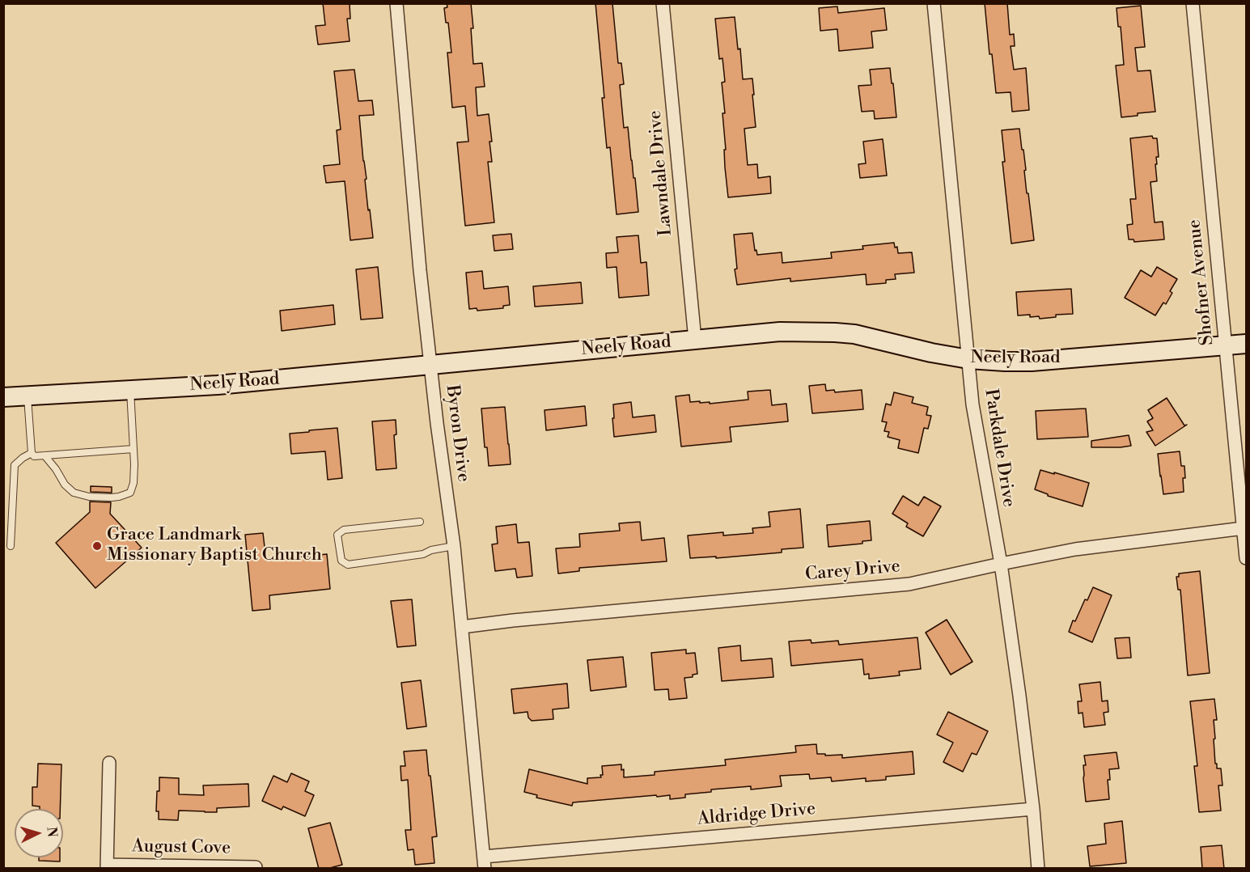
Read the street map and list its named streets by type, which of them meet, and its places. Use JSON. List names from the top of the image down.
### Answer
{
  "streets": {
    "street": [
      "Lawndale Drive",
      "Shofner Avenue",
      "Neely Road",
      "Byron Drive",
      "Parkdale Drive",
      "Carey Drive",
      "Aldridge Drive",
      "August Cove"
    ]
  },
  "crossings": [
    ["Lawndale Drive", "Neely Road"],
    ["Shofner Avenue", "Neely Road"],
    ["Shofner Avenue", "Carey Drive"],
    ["Neely Road", "Byron Drive"],
    ["Neely Road", "Parkdale Drive"],
    ["Byron Drive", "Carey Drive"],
    ["Byron Drive", "Aldridge Drive"],
    ["Parkdale Drive", "Carey Drive"],
    ["Parkdale Drive", "Aldridge Drive"]
  ],
  "places": ["Grace Landmark Missionary Baptist Church"],
  "north": "right"
}
